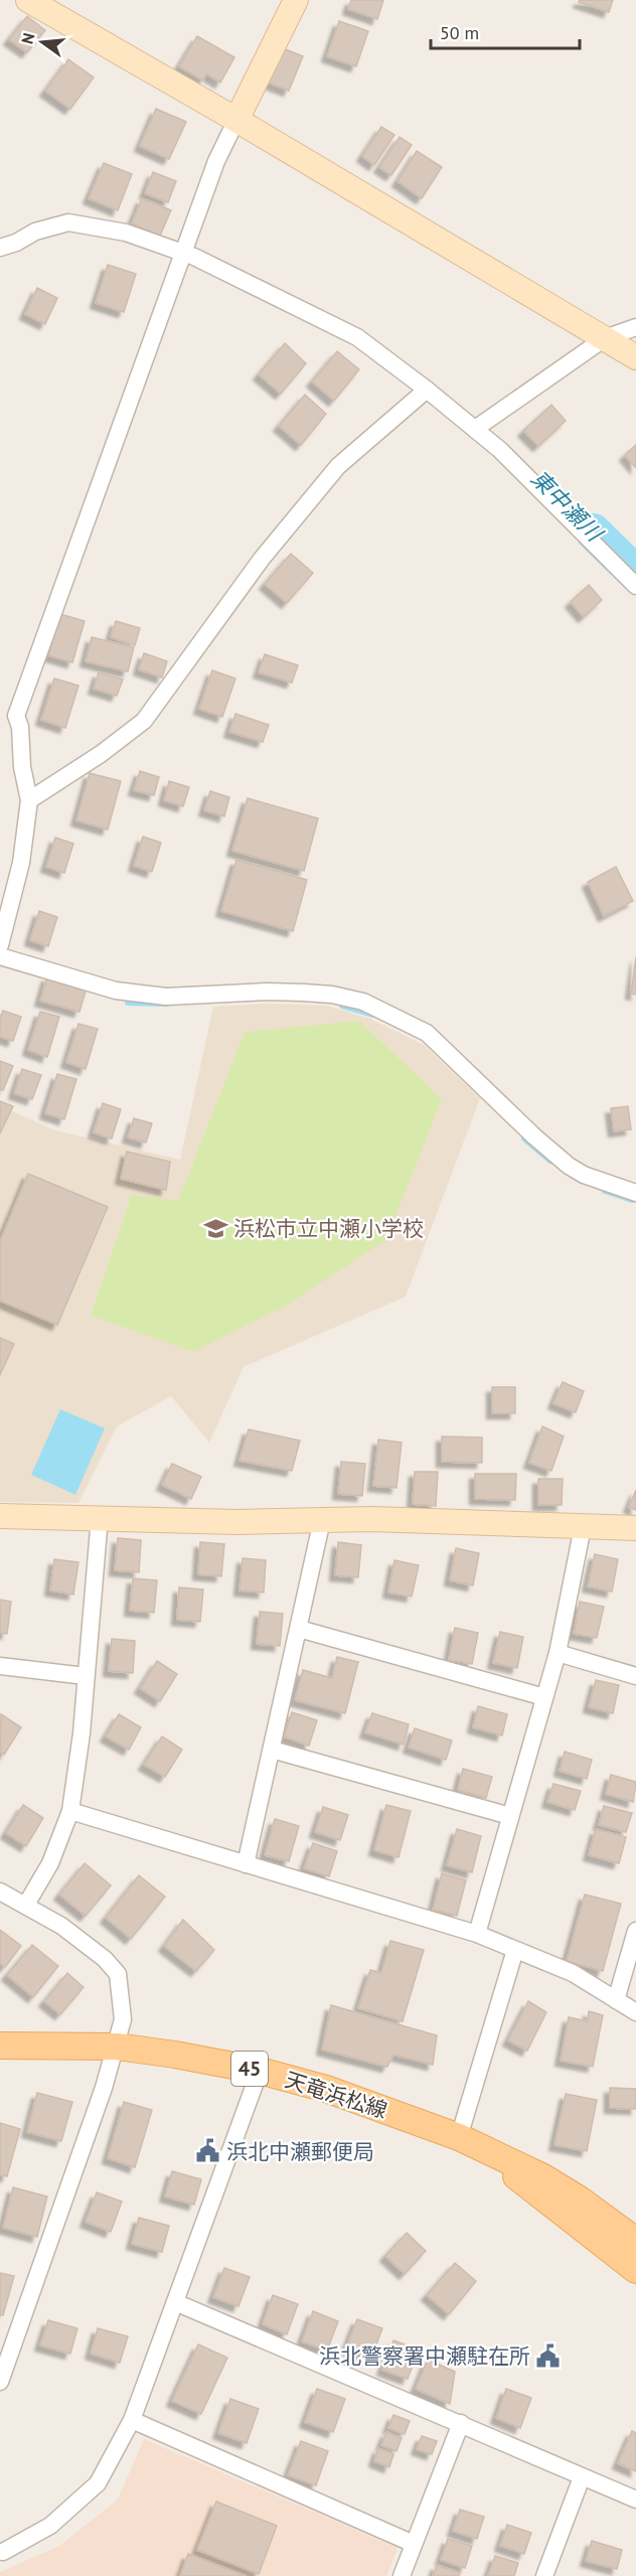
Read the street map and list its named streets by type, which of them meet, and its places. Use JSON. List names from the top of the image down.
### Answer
{
  "streets": {
    "main road": ["45", "天竜浜松線"]
  },
  "water": ["東中瀬川"],
  "places": {
    "school or university": ["浜松市立中瀬小学校"],
    "public building": ["浜北中瀬郵便局", "浜北警察署中瀬駐在所"]
  },
  "scale_bar": "50 m",
  "north": "left"
}
